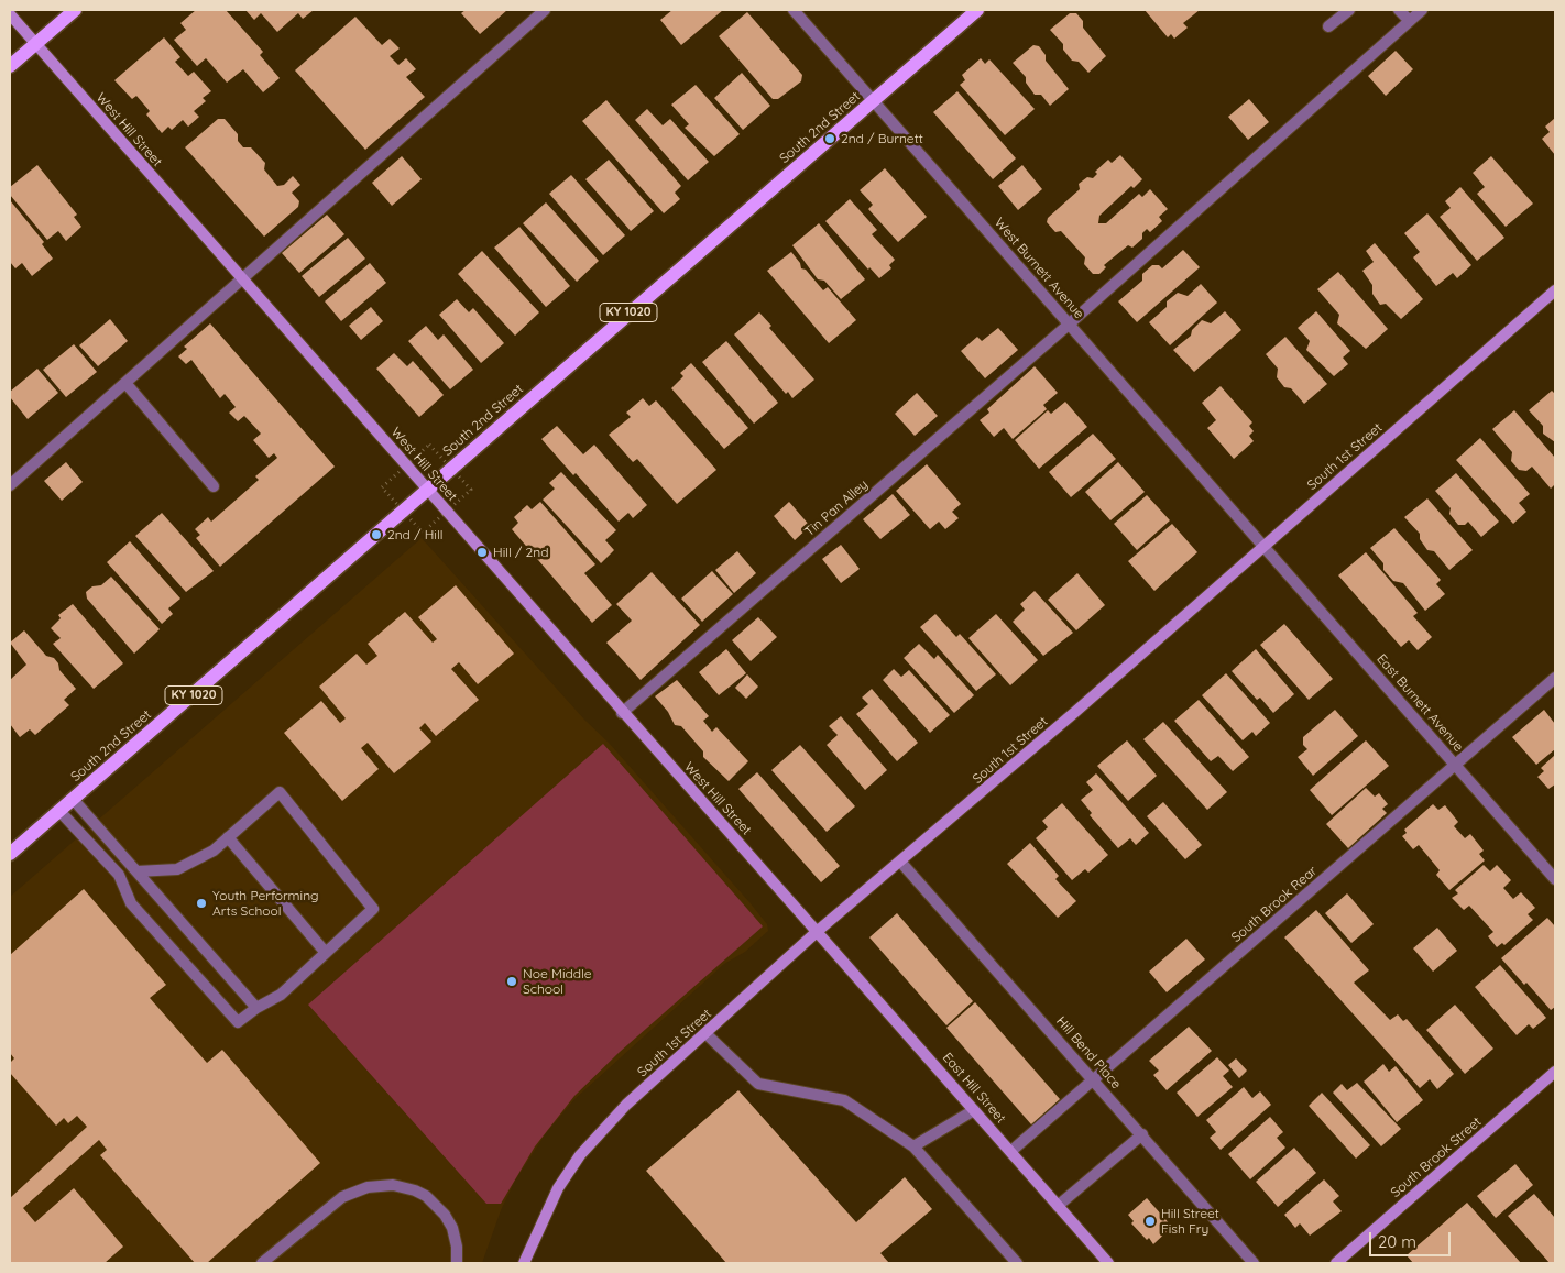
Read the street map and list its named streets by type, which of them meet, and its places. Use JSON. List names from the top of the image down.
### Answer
{
  "streets": {
    "main road": ["South 2nd Street", "KY 1020"],
    "street": [
      "West Hill Street",
      "West Burnett Avenue",
      "South 1st Street",
      "Tin Pan Alley",
      "East Burnett Avenue",
      "South Brook Rear",
      "Hill Bend Place",
      "East Hill Street",
      "South Brook Street"
    ]
  },
  "crossings": [
    ["South 2nd Street", "West Hill Street"],
    ["South 2nd Street", "West Burnett Avenue"],
    ["West Hill Street", "South 1st Street"],
    ["West Hill Street", "Tin Pan Alley"],
    ["West Hill Street", "East Hill Street"],
    ["West Burnett Avenue", "South 1st Street"],
    ["West Burnett Avenue", "Tin Pan Alley"],
    ["West Burnett Avenue", "East Burnett Avenue"],
    ["South 1st Street", "East Burnett Avenue"],
    ["South 1st Street", "Hill Bend Place"],
    ["South 1st Street", "East Hill Street"],
    ["East Burnett Avenue", "South Brook Rear"],
    ["South Brook Rear", "Hill Bend Place"],
    ["South Brook Rear", "East Hill Street"]
  ],
  "places": [
    "2nd / Burnett",
    "2nd / Hill",
    "Hill / 2nd",
    "Youth Performing Arts School",
    "Noe Middle School",
    "Hill Street Fish Fry"
  ],
  "scale_bar": "20 m"
}
